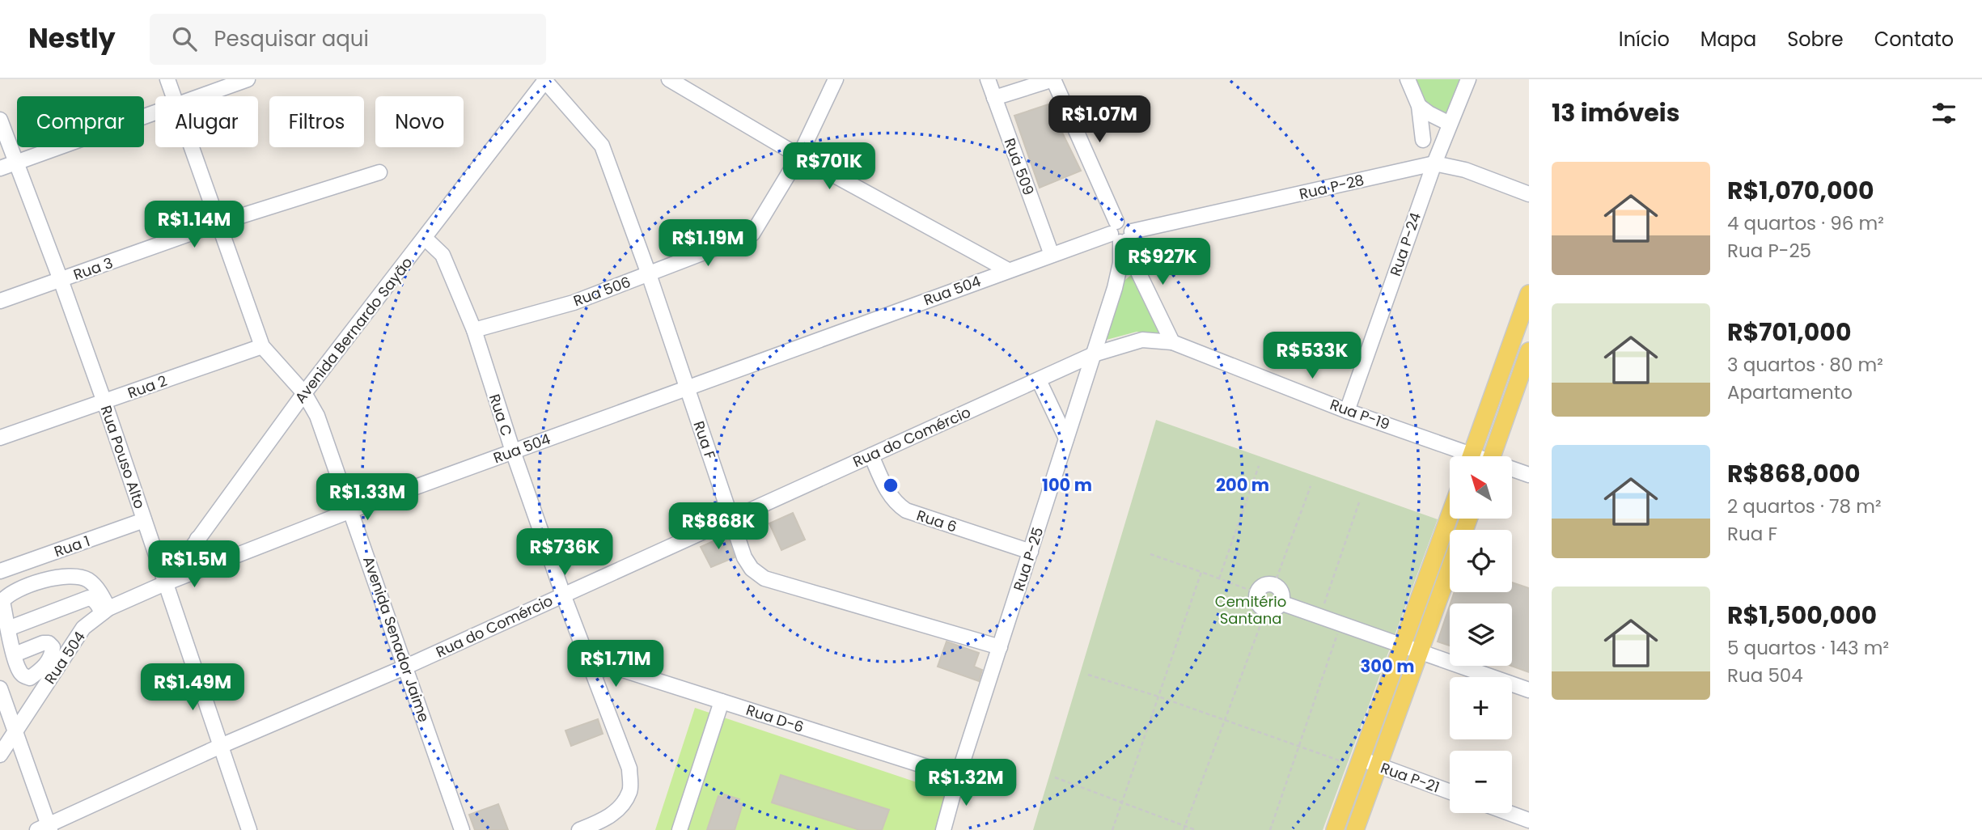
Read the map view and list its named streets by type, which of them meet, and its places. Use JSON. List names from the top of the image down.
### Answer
{
  "streets": {
    "street": [
      "Rua 509",
      "Rua P-28",
      "Rua P-24",
      "Rua 3",
      "Rua 504",
      "Rua 506",
      "Avenida Bernardo Sayão",
      "Rua 2",
      "Rua P-19",
      "Rua C",
      "Rua do Comércio",
      "Rua F",
      "Rua Pouso Alto",
      "Rua 6",
      "Rua 1",
      "Rua P-25",
      "Avenida Senador Jaime",
      "Rua D-6",
      "Rua P-21"
    ]
  },
  "crossings": [
    ["Rua 509", "Rua 504"],
    ["Rua P-28", "Rua P-24"],
    ["Rua P-28", "Rua 504"],
    ["Rua P-28", "Rua P-25"],
    ["Rua P-24", "Rua P-19"],
    ["Rua 3", "Rua Pouso Alto"],
    ["Rua 3", "Avenida Senador Jaime"],
    ["Rua 504", "Avenida Bernardo Sayão"],
    ["Rua 504", "Rua C"],
    ["Rua 504", "Rua F"],
    ["Rua 504", "Rua Pouso Alto"],
    ["Rua 504", "Rua P-25"],
    ["Rua 504", "Avenida Senador Jaime"],
    ["Rua 506", "Rua C"],
    ["Rua 506", "Rua F"],
    ["Avenida Bernardo Sayão", "Rua C"],
    ["Avenida Bernardo Sayão", "Rua F"],
    ["Avenida Bernardo Sayão", "Rua Pouso Alto"],
    ["Avenida Bernardo Sayão", "Avenida Senador Jaime"],
    ["Rua 2", "Rua Pouso Alto"],
    ["Rua 2", "Avenida Senador Jaime"],
    ["Rua P-19", "Rua do Comércio"],
    ["Rua P-19", "Rua P-25"],
    ["Rua C", "Rua do Comércio"],
    ["Rua C", "Rua D-6"],
    ["Rua do Comércio", "Rua F"],
    ["Rua do Comércio", "Rua Pouso Alto"],
    ["Rua do Comércio", "Rua 6"],
    ["Rua do Comércio", "Rua P-25"],
    ["Rua do Comércio", "Avenida Senador Jaime"],
    ["Rua F", "Rua P-25"],
    ["Rua Pouso Alto", "Rua 1"],
    ["Rua 6", "Rua P-25"],
    ["Rua P-25", "Rua D-6"]
  ],
  "parks": ["Cemitério Santana"],
  "north": "top left",
  "page": {
    "header": "Nestly",
    "search": "Pesquisar aqui",
    "nav": [
      "Início",
      "Mapa",
      "Sobre",
      "Contato"
    ],
    "heading": "13 imóveis",
    "price": [
      "R$1.07M",
      "R$701K",
      "R$1.14M",
      "R$1.19M",
      "R$927K",
      "R$533K",
      "R$1.33M",
      "R$868K",
      "R$736K",
      "R$1.5M",
      "R$1.71M",
      "R$1.49M",
      "R$1.32M"
    ],
    "chip": [
      "Comprar",
      "Alugar",
      "Filtros",
      "Novo"
    ],
    "list": [
      {
        "name": "R$1,070,000",
        "note": "4 quartos · 96 m² · Rua P-25"
      },
      {
        "name": "R$701,000",
        "note": "3 quartos · 80 m² · Apartamento"
      },
      {
        "name": "R$868,000",
        "note": "2 quartos · 78 m² · Rua F"
      },
      {
        "name": "R$1,500,000",
        "note": "5 quartos · 143 m² · Rua 504"
      }
    ],
    "map_buttons": ["+", "−"]
  },
  "rings": ["100 m", "200 m", "300 m"]
}
